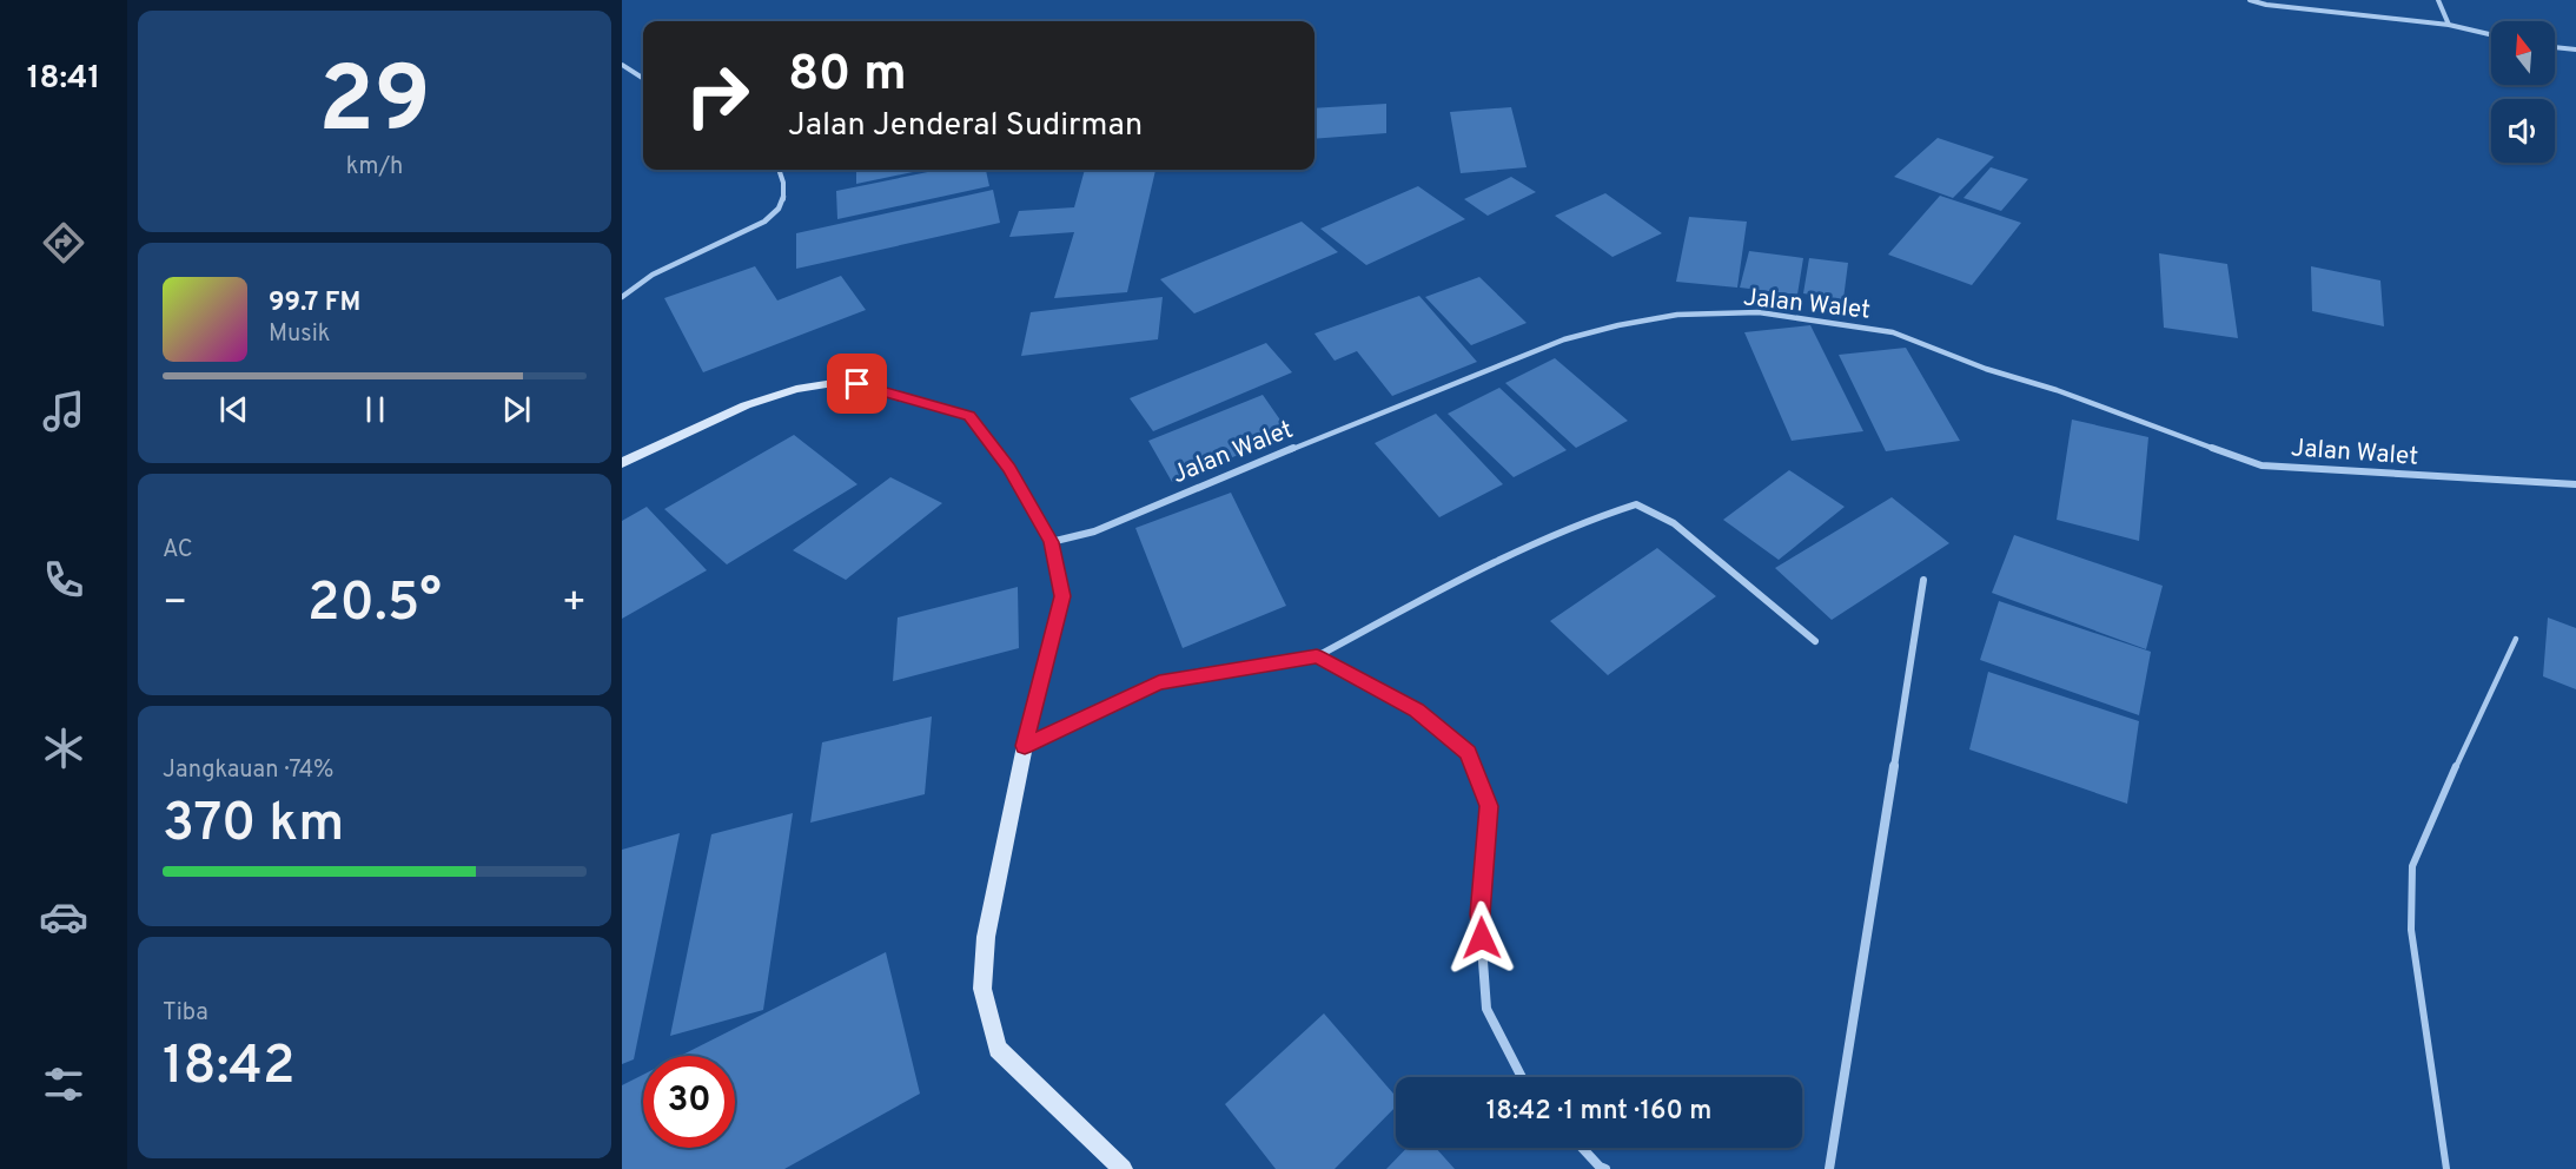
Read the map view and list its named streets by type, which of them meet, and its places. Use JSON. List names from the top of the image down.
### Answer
{
  "streets": {
    "street": ["Jalan Walet"]
  },
  "north": "top",
  "page": {
    "tabs": "18:41",
    "tile": [
      ["29", "km/h"],
      "AC",
      ["Jangkauan · 74%", "370 km"],
      ["Tiba", "18:42"]
    ],
    "turn": ["80 m", "Jalan Jenderal Sudirman"],
    "song": ["99.7 FM", "Musik"],
    "heat": ["−", "20.5°", "+"],
    "limit": "30",
    "trip": "18:42 · 1 mnt · 160 m"
  }
}
